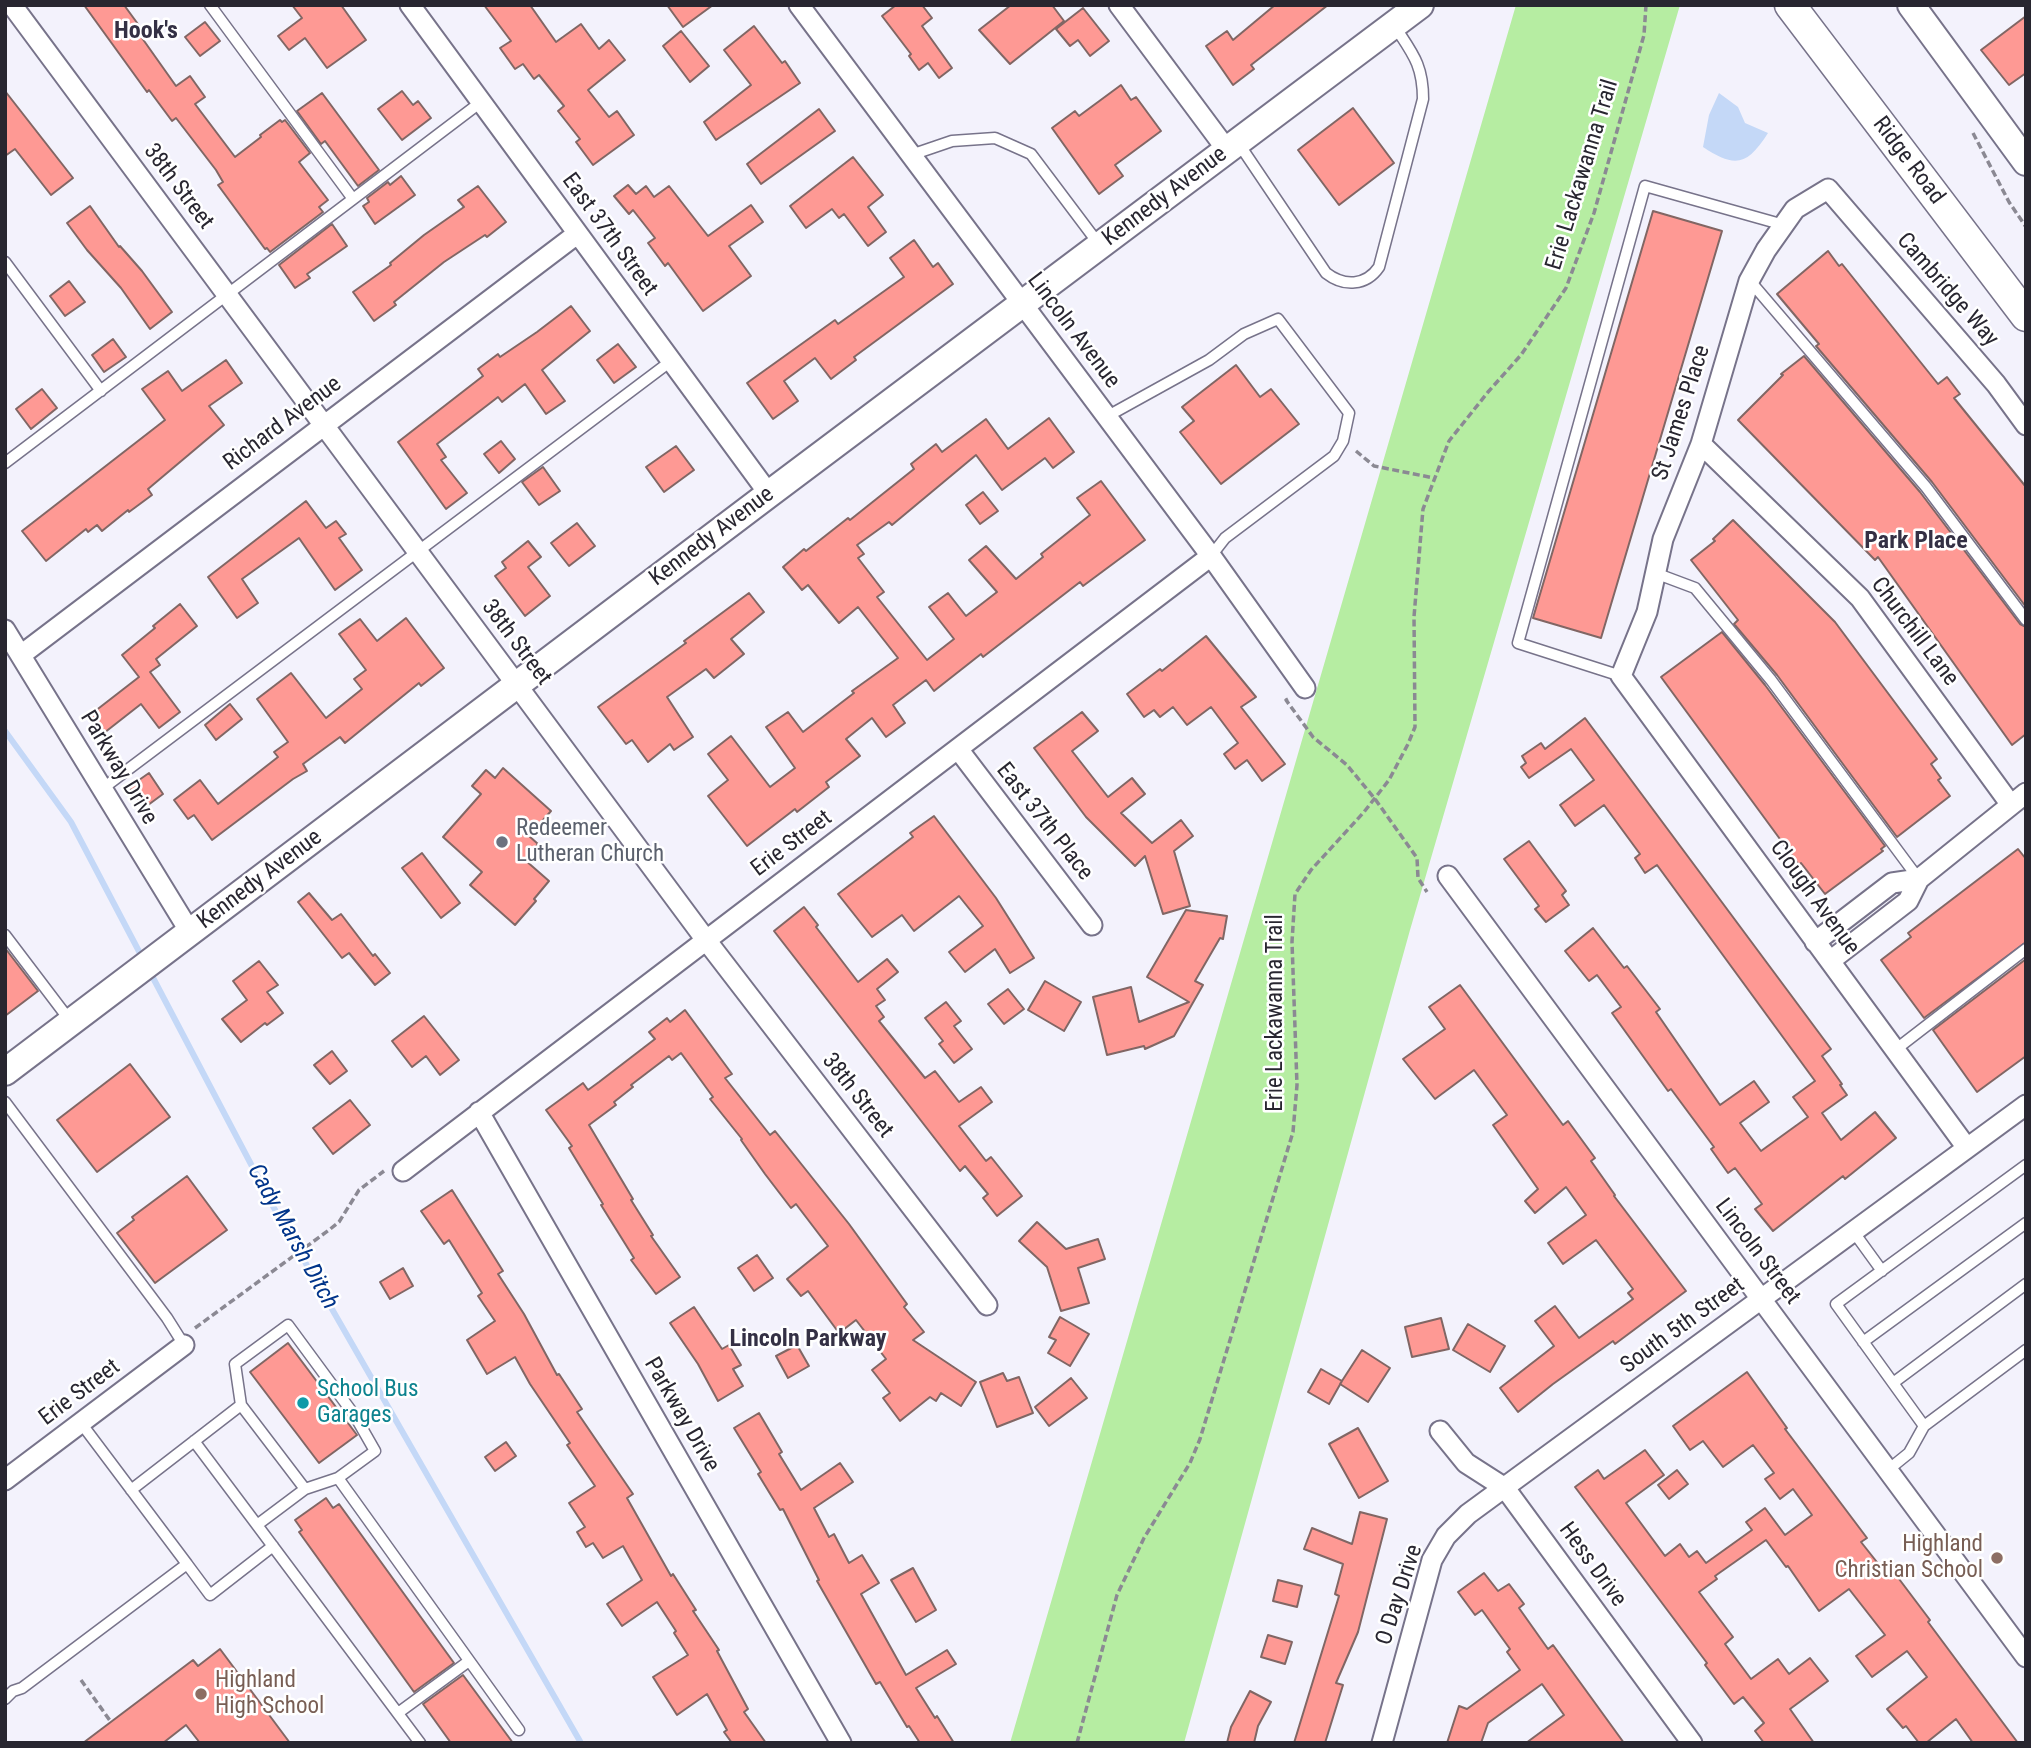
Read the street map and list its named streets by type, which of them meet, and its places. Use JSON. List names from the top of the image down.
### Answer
{
  "streets": {
    "main road": ["Ridge Road"],
    "street": [
      "38th Street",
      "Kennedy Avenue",
      "East 37th Street",
      "Cambridge Way",
      "Lincoln Avenue",
      "St James Place",
      "Richard Avenue",
      "Churchill Lane",
      "Parkway Drive",
      "East 37th Place",
      "Erie Street",
      "Clough Avenue",
      "Lincoln Street",
      "South 5th Street",
      "Hess Drive",
      "O Day Drive"
    ],
    "path": ["Erie Lackawanna Trail"]
  },
  "crossings": [
    ["38th Street", "Kennedy Avenue"],
    ["38th Street", "Richard Avenue"],
    ["38th Street", "Erie Street"],
    ["Kennedy Avenue", "East 37th Street"],
    ["Kennedy Avenue", "Lincoln Avenue"],
    ["Kennedy Avenue", "Parkway Drive"],
    ["East 37th Street", "Richard Avenue"],
    ["Cambridge Way", "St James Place"],
    ["Lincoln Avenue", "Erie Street"],
    ["St James Place", "Churchill Lane"],
    ["St James Place", "Clough Avenue"],
    ["Richard Avenue", "Parkway Drive"],
    ["Parkway Drive", "Erie Street"],
    ["East 37th Place", "Erie Street"],
    ["Clough Avenue", "South 5th Street"],
    ["Lincoln Street", "South 5th Street"],
    ["South 5th Street", "Hess Drive"],
    ["South 5th Street", "O Day Drive"],
    ["Hess Drive", "O Day Drive"]
  ],
  "districts": ["Hook's", "Park Place", "Lincoln Parkway"],
  "water": ["Cady Marsh Ditch"],
  "places": [
    "Redeemer Lutheran Church",
    "School Bus Garages",
    "Highland Christian School",
    "Highland High School"
  ]
}
